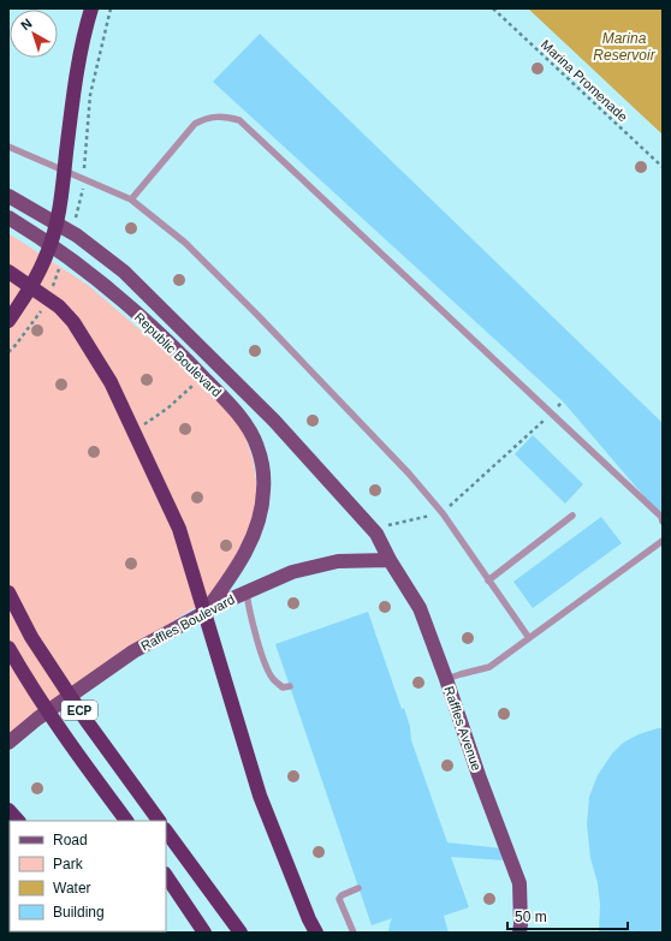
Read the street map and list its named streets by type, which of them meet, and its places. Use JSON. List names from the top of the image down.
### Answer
{
  "streets": {
    "highway": ["ECP"],
    "main road": ["Republic Boulevard", "Raffles Boulevard", "Raffles Avenue"],
    "path": ["Marina Promenade"]
  },
  "crossings": [
    ["Republic Boulevard", "Raffles Boulevard"],
    ["Republic Boulevard", "Raffles Avenue"],
    ["Raffles Boulevard", "Raffles Avenue"]
  ],
  "water": ["Marina Reservoir"],
  "legend": [
    "Road",
    "Park",
    "Water",
    "Building"
  ],
  "scale_bar": "50 m",
  "north": "top left"
}
